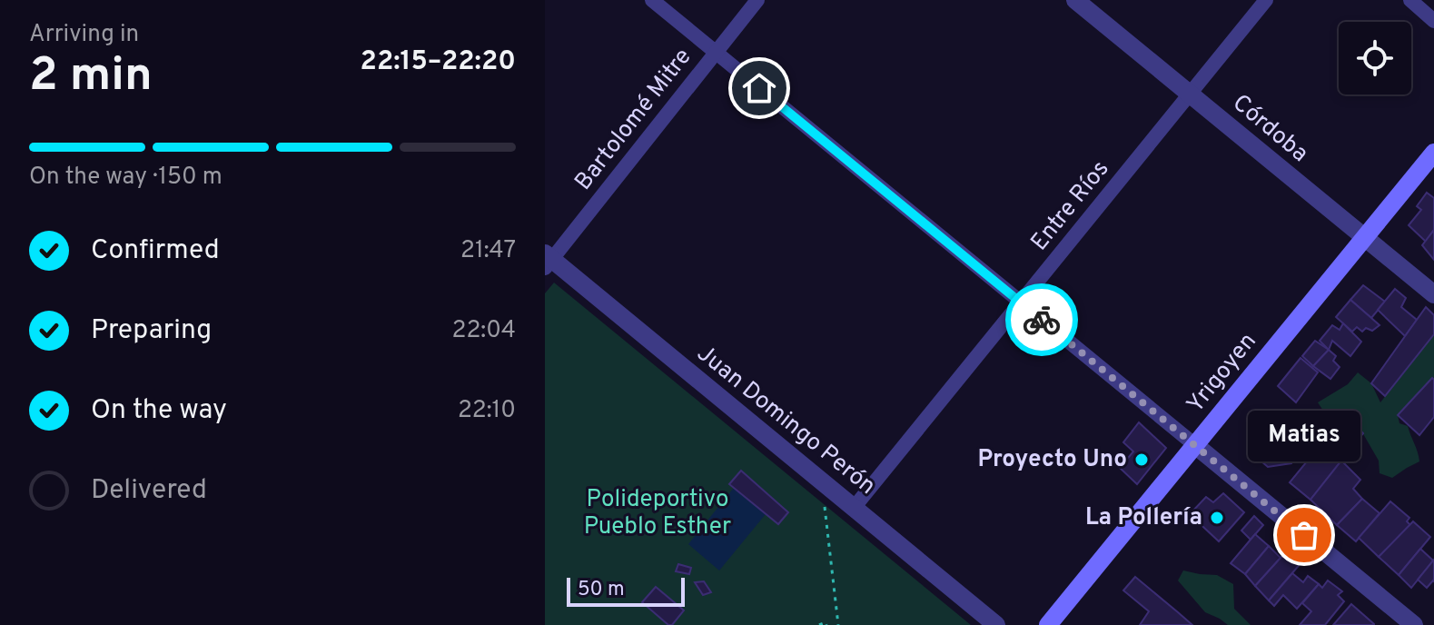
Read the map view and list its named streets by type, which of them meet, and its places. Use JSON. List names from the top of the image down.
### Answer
{
  "streets": {
    "main road": ["Yrigoyen"],
    "street": [
      "Bartolomé Mitre",
      "Córdoba",
      "Entre Ríos",
      "Juan Domingo Perón"
    ]
  },
  "crossings": [
    ["Bartolomé Mitre", "Juan Domingo Perón"],
    ["Córdoba", "Entre Ríos"],
    ["Córdoba", "Yrigoyen"],
    ["Entre Ríos", "Juan Domingo Perón"]
  ],
  "parks": ["Polideportivo Pueblo Esther"],
  "places": ["Proyecto Uno", "La Pollería", "Matias"],
  "scale_bar": "50 m",
  "page": {
    "heading": ["2 min", "Arriving in", "22:15–22:20"],
    "bar": "On the way · 150 m",
    "list": [
      ["Confirmed", "21:47"],
      ["Preparing", "22:04"],
      ["On the way", "22:10"],
      "Delivered"
    ],
    "bubble": "Matias",
    "scale": "50 m"
  }
}
